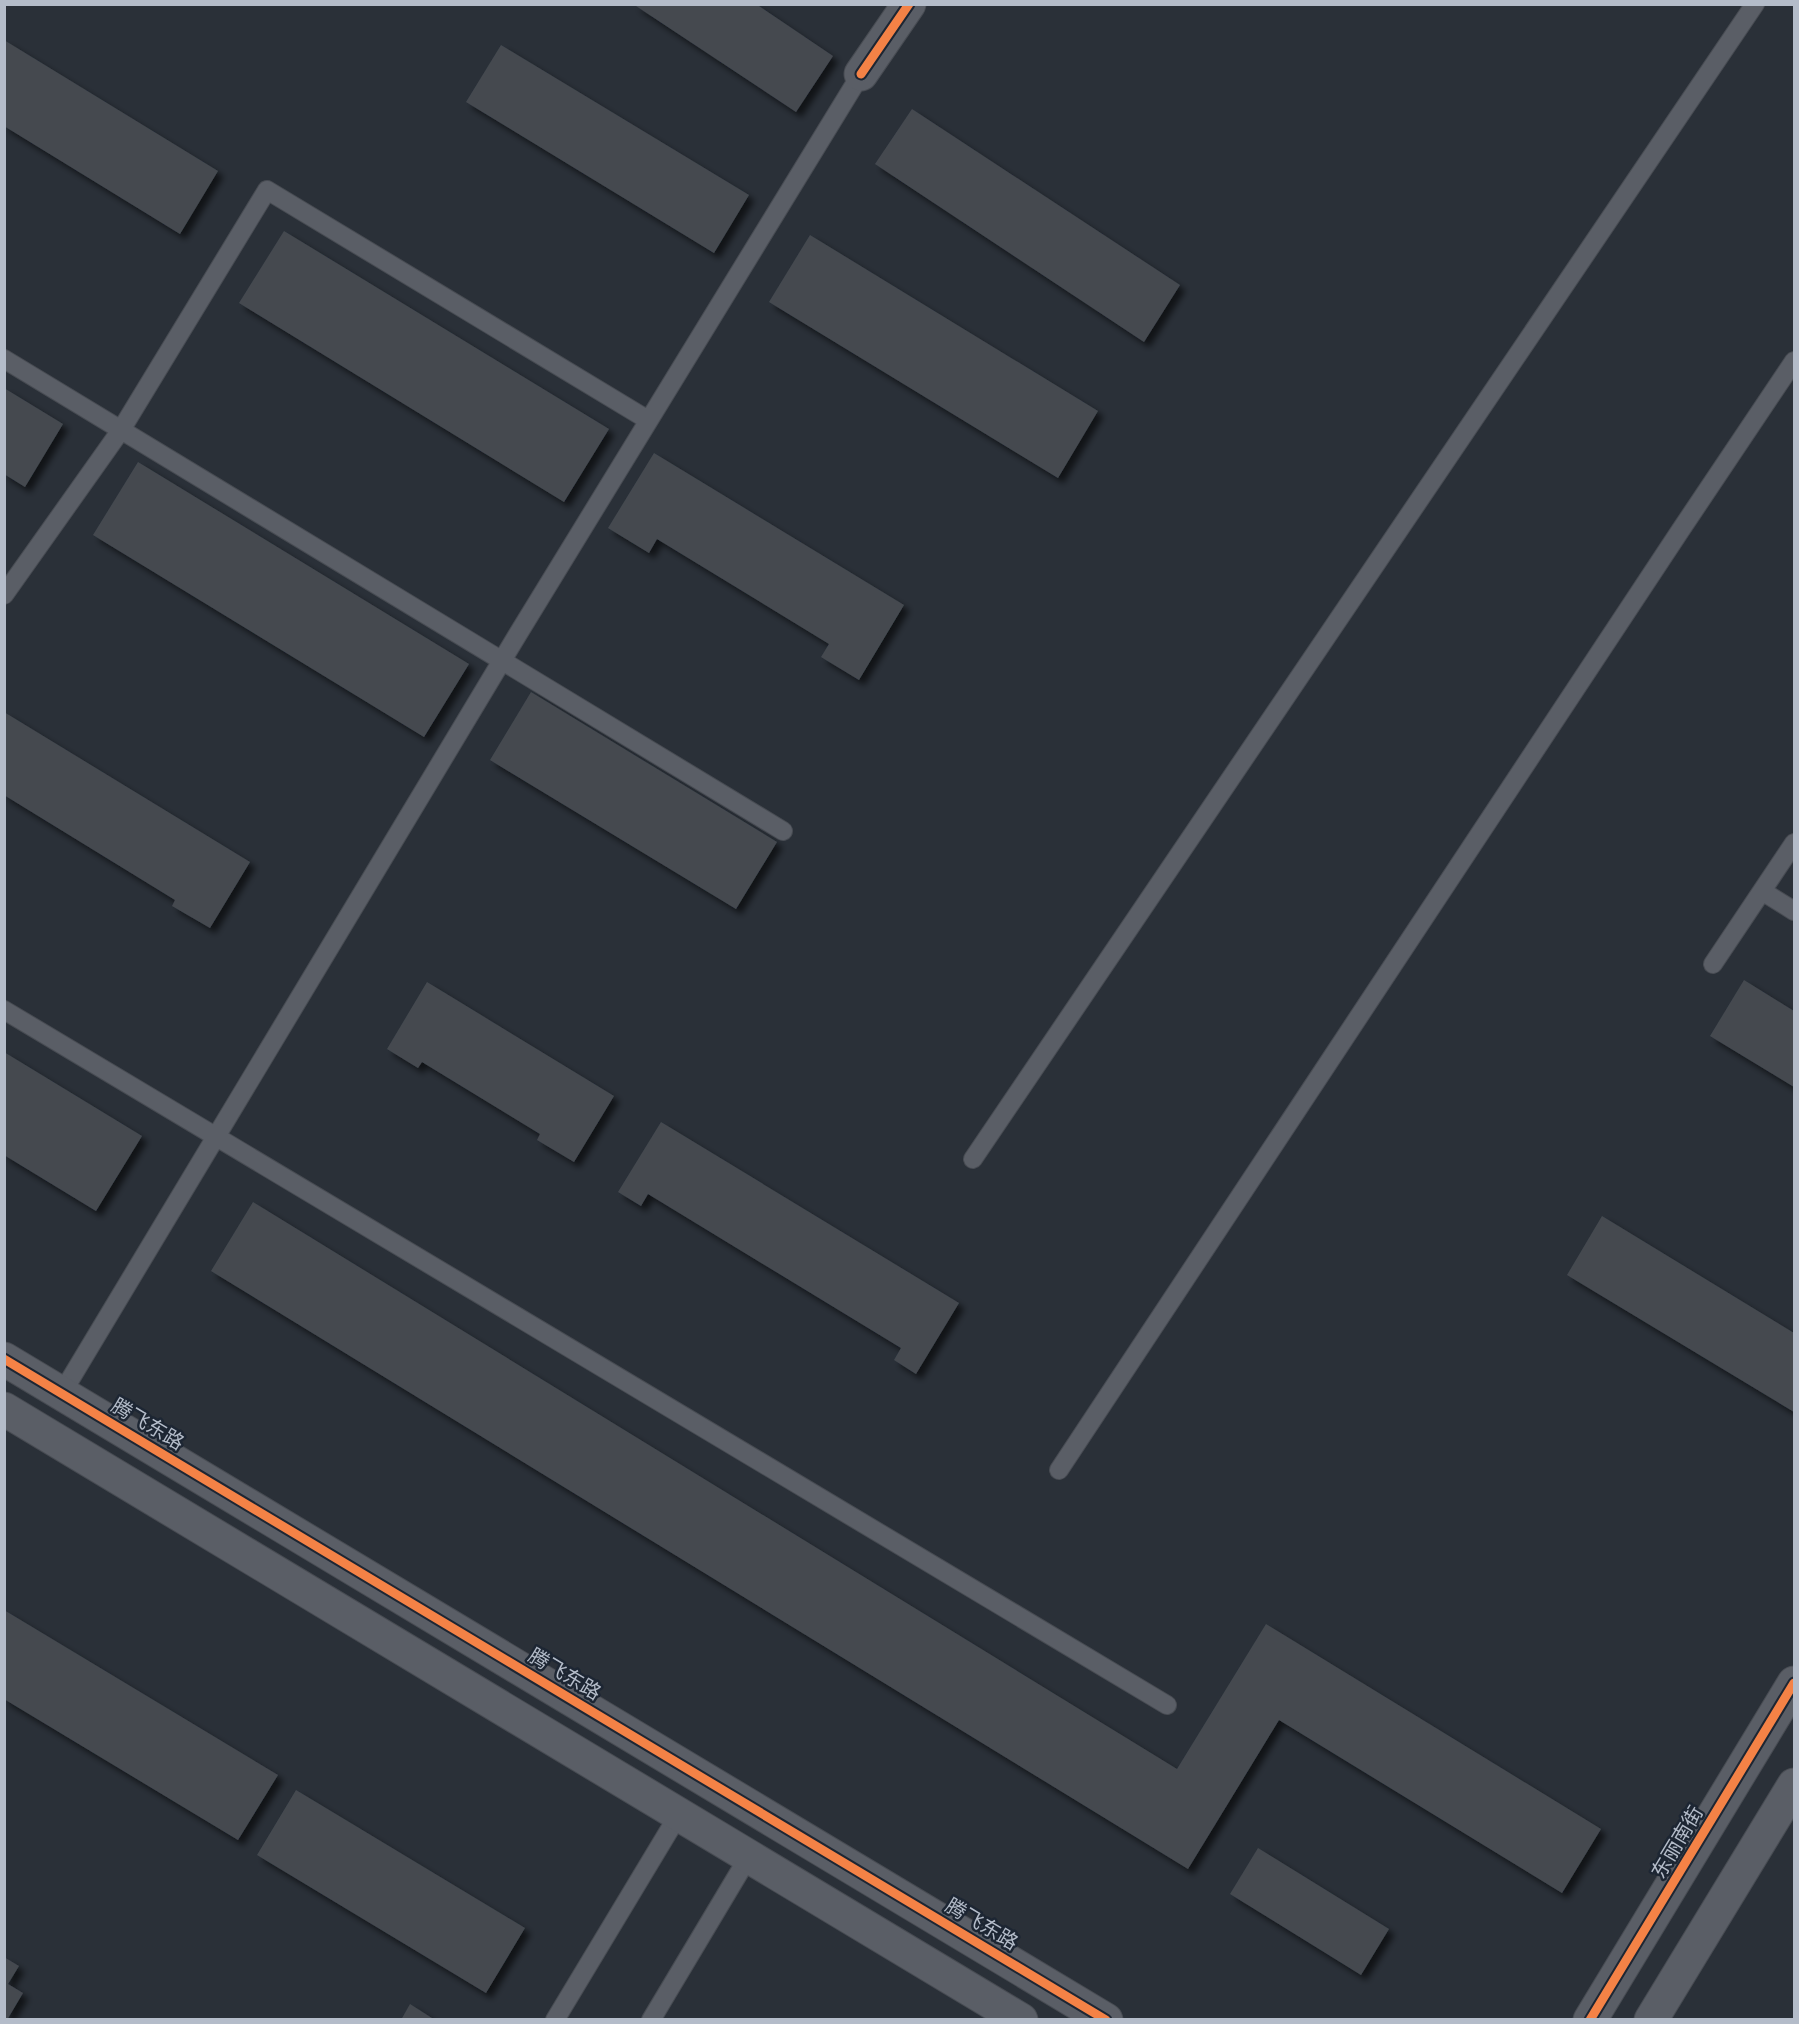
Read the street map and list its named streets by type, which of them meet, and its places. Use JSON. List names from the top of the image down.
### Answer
{
  "streets": {
    "street": ["腾飞东路", "东丽南街"]
  }
}
